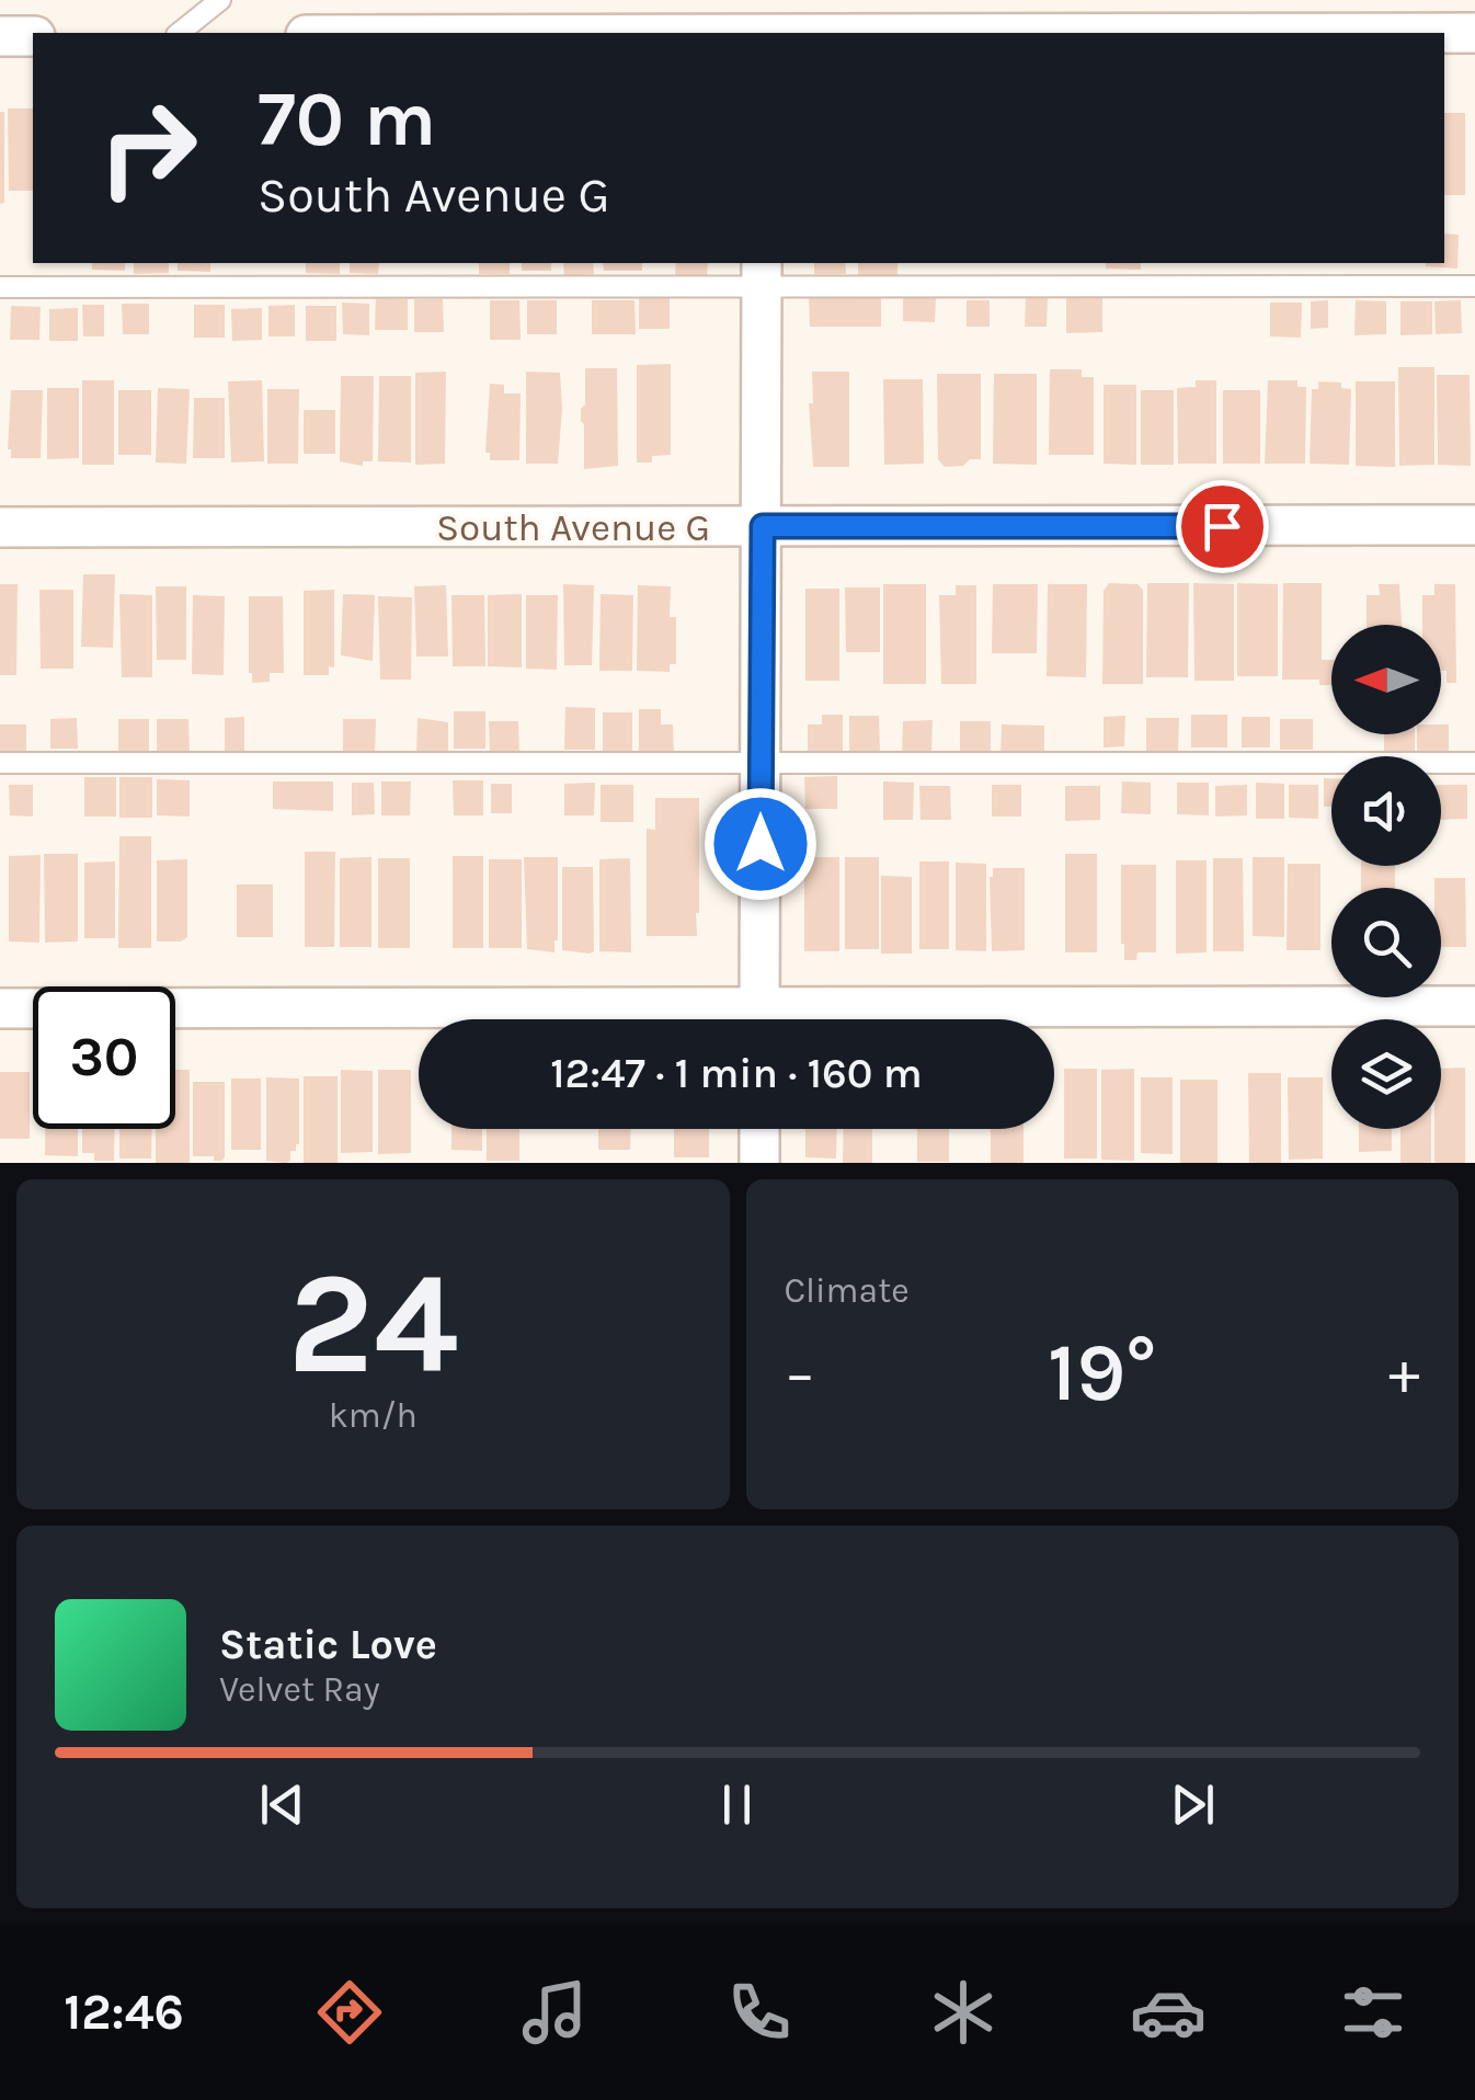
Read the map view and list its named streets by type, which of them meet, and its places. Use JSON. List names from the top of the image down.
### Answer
{
  "streets": {
    "street": ["South Avenue G"]
  },
  "north": "left",
  "page": {
    "turn": ["70 m", "South Avenue G"],
    "limit": "30",
    "trip": "12:47 · 1 min · 160 m",
    "tile": [
      ["24", "km/h"],
      "Climate"
    ],
    "heat": ["−", "19°", "+"],
    "song": ["Static Love", "Velvet Ray"],
    "tabs": "12:46"
  }
}
